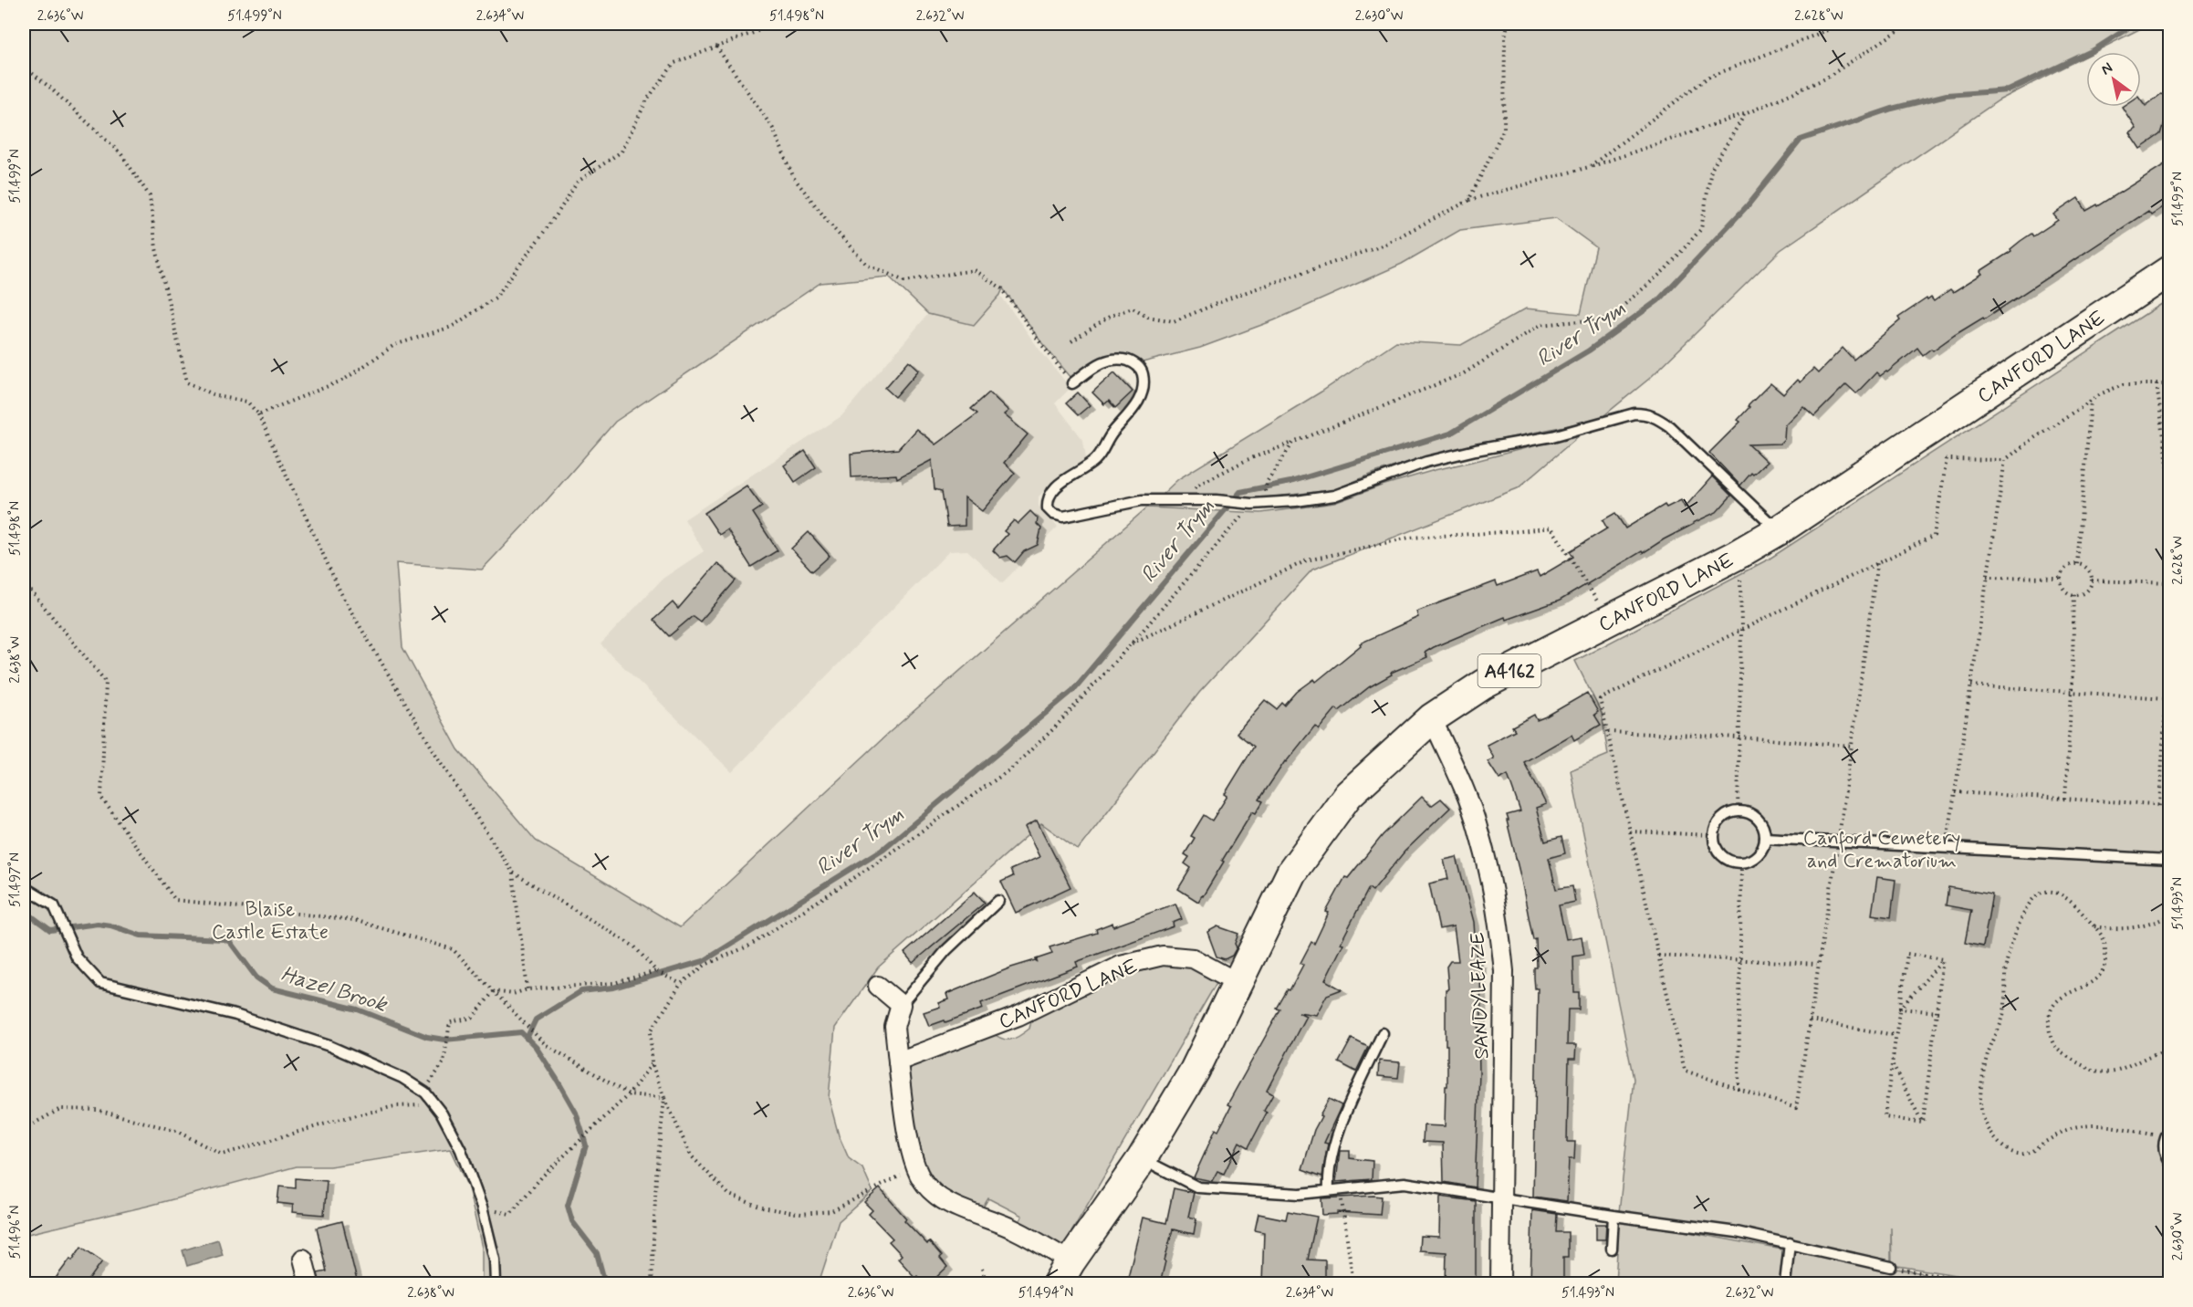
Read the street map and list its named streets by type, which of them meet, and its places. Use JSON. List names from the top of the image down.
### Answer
{
  "streets": {
    "main road": ["CANFORD LANE", "A4162"],
    "street": ["SANDYLEAZE"]
  },
  "crossings": [
    ["CANFORD LANE", "SANDYLEAZE"]
  ],
  "water": ["River Trym", "Hazel Brook"],
  "parks": ["Canford Cemetery and Crematorium", "Blaise Castle Estate"],
  "north": "top left",
  "coordinates": [
    "2.636°W",
    "51.499°N",
    "2.634°W",
    "51.498°N",
    "2.632°W",
    "2.630°W",
    "2.628°W",
    "51.495°N",
    "2.638°W",
    "51.497°N",
    "51.493°N",
    "51.496°N",
    "51.494°N"
  ]
}
